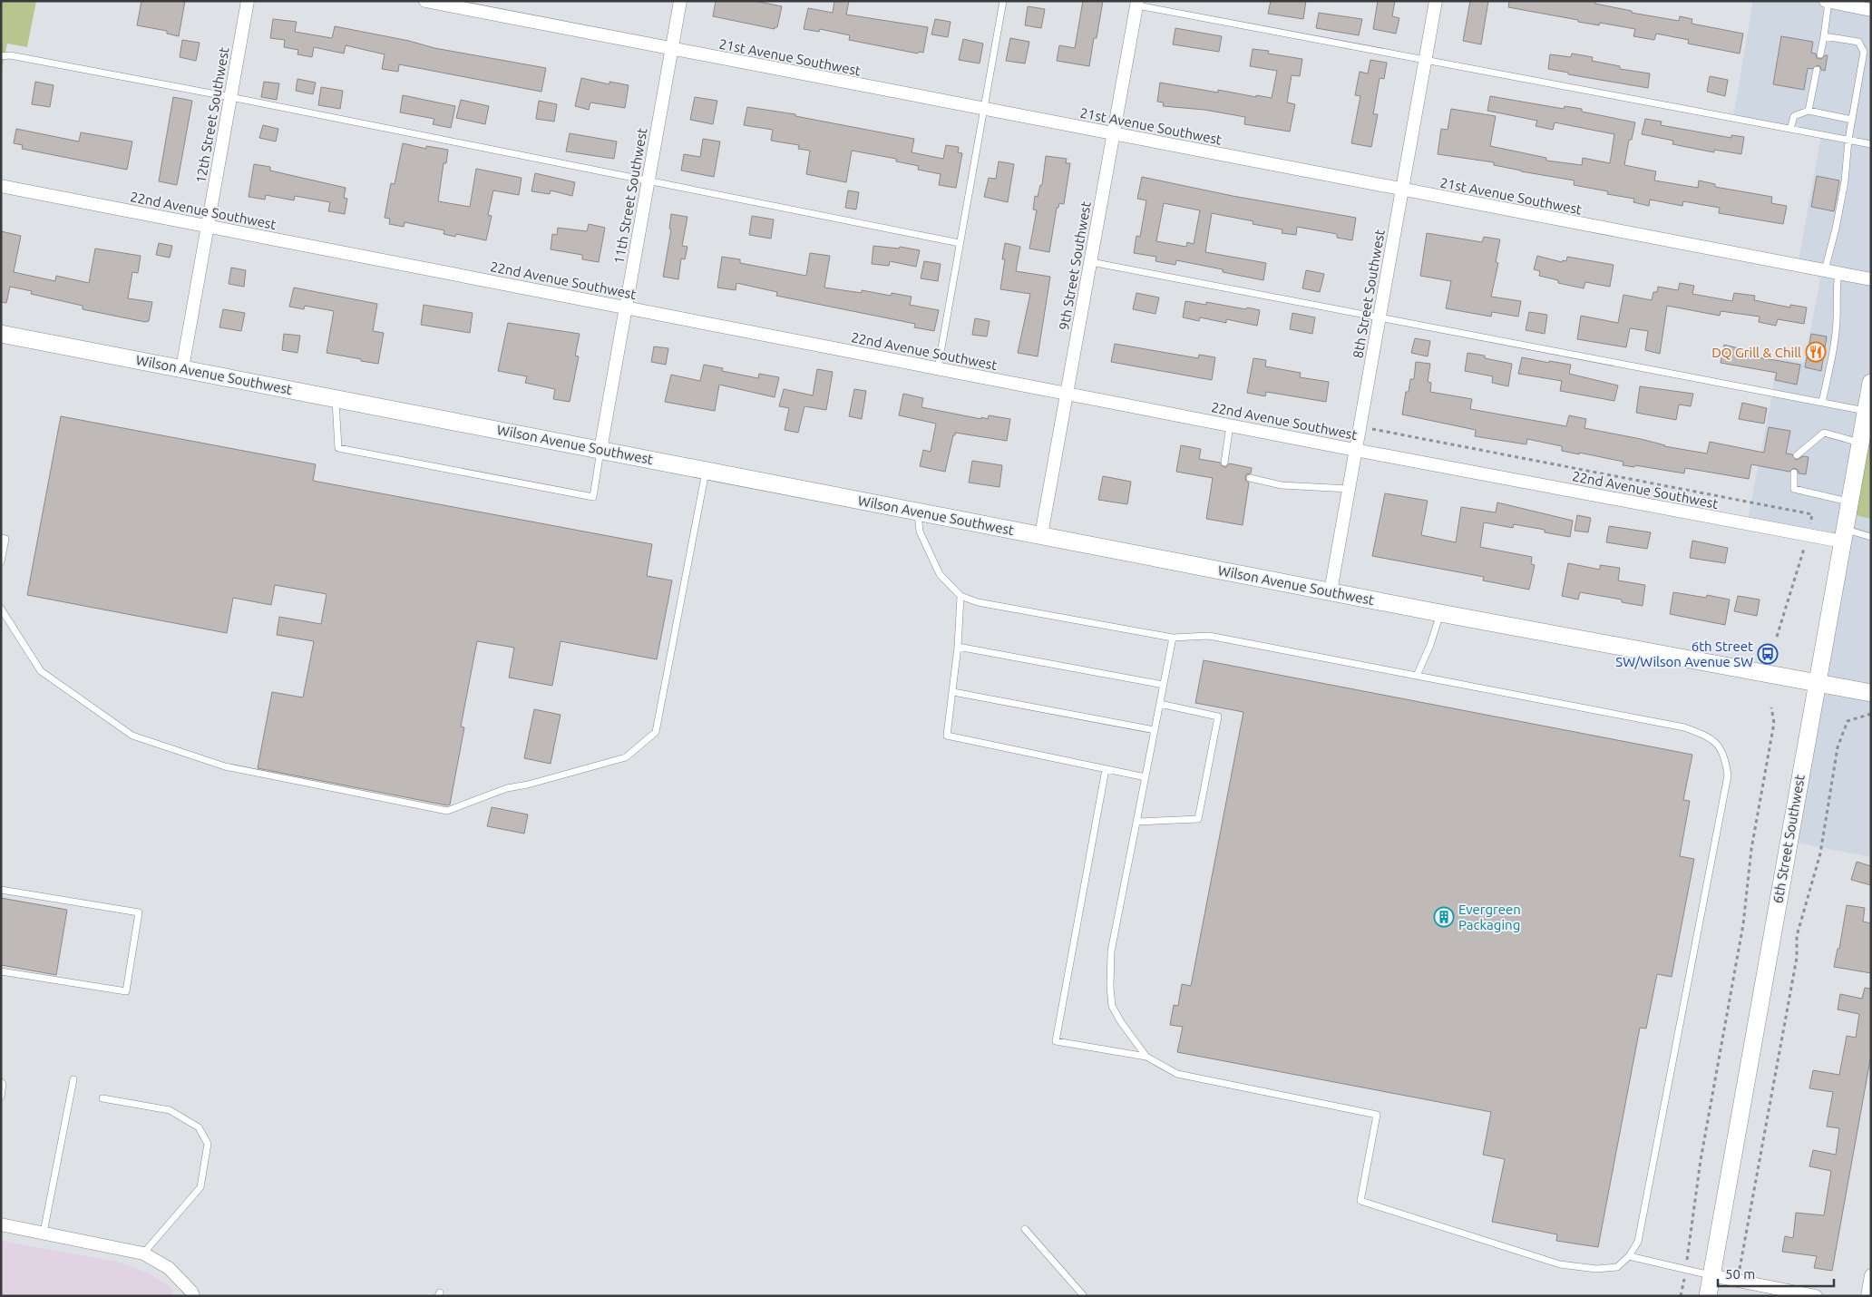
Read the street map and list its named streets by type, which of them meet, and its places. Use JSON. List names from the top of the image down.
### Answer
{
  "streets": {
    "main road": ["Wilson Avenue Southwest", "6th Street Southwest"],
    "street": [
      "21st Avenue Southwest",
      "12th Street Southwest",
      "11th Street Southwest",
      "22nd Avenue Southwest",
      "9th Street Southwest",
      "8th Street Southwest"
    ]
  },
  "crossings": [
    ["21st Avenue Southwest", "11th Street Southwest"],
    ["21st Avenue Southwest", "9th Street Southwest"],
    ["21st Avenue Southwest", "8th Street Southwest"],
    ["12th Street Southwest", "22nd Avenue Southwest"],
    ["12th Street Southwest", "Wilson Avenue Southwest"],
    ["11th Street Southwest", "22nd Avenue Southwest"],
    ["11th Street Southwest", "Wilson Avenue Southwest"],
    ["22nd Avenue Southwest", "9th Street Southwest"],
    ["22nd Avenue Southwest", "8th Street Southwest"],
    ["22nd Avenue Southwest", "6th Street Southwest"],
    ["9th Street Southwest", "Wilson Avenue Southwest"],
    ["8th Street Southwest", "Wilson Avenue Southwest"],
    ["Wilson Avenue Southwest", "6th Street Southwest"]
  ],
  "places": {
    "restaurant": ["DQ Grill & Chill"],
    "bus stop": ["6th Street SW/Wilson Avenue SW"],
    "building": ["Evergreen Packaging"]
  },
  "scale_bar": "50 m"
}
